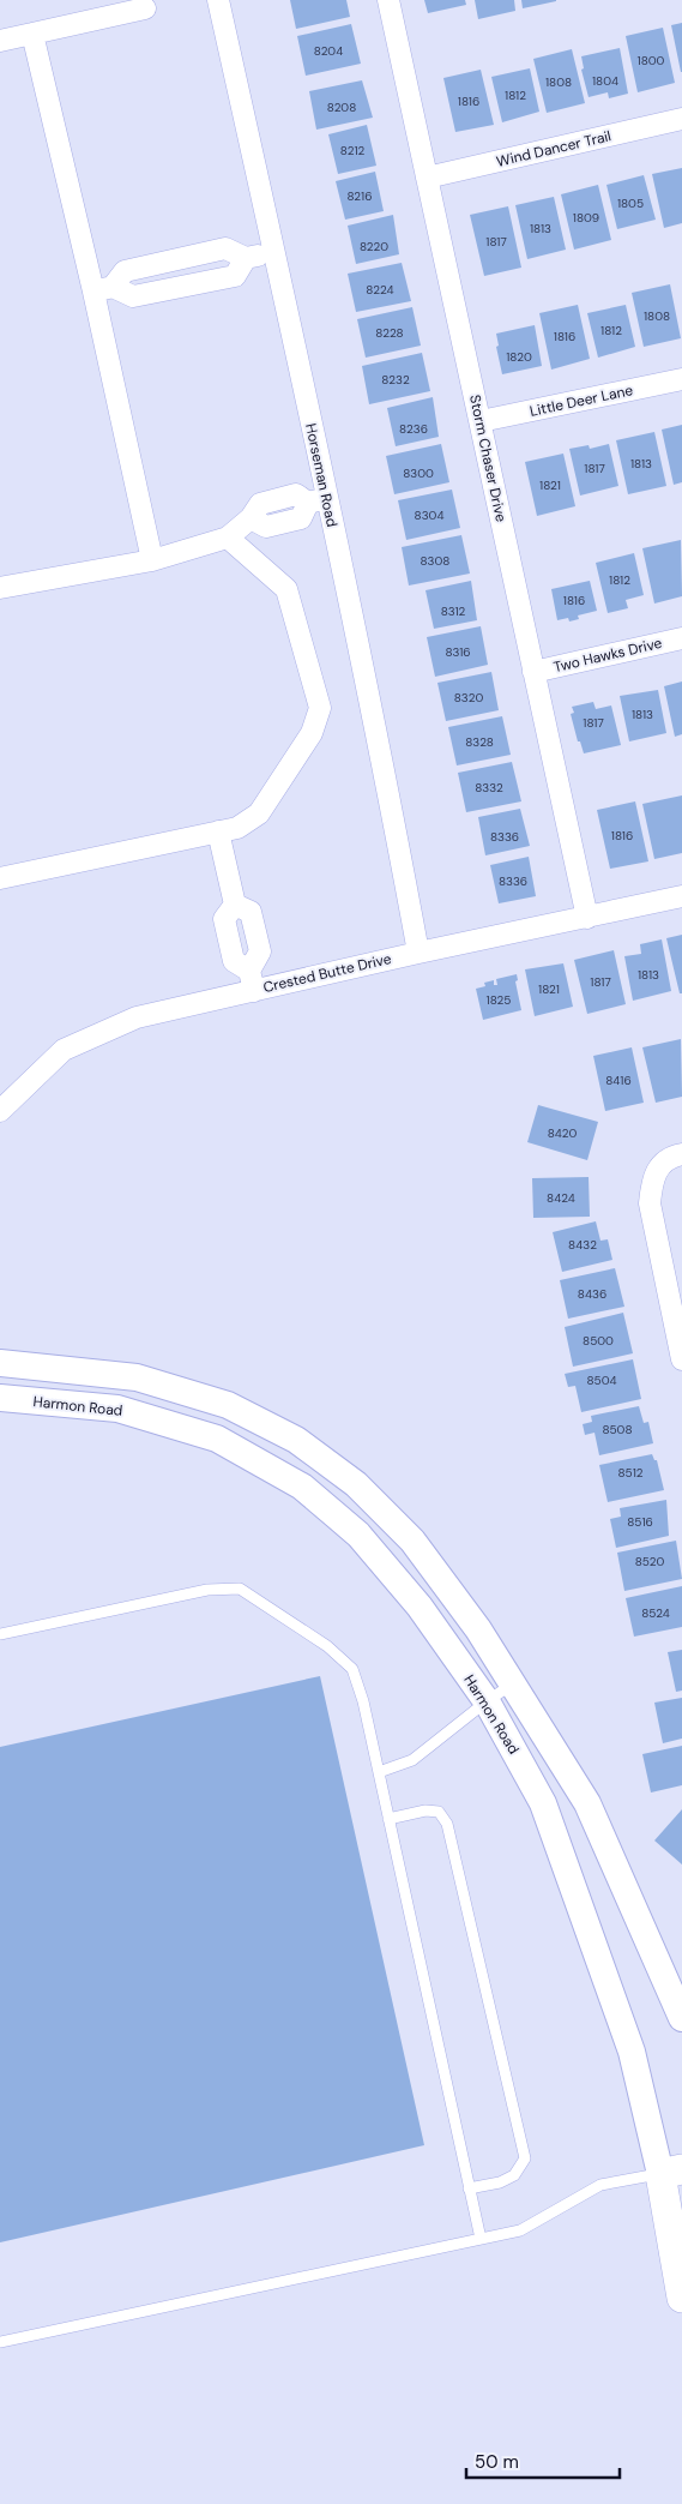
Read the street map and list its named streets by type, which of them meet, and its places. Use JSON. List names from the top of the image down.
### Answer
{
  "streets": {
    "main road": ["Harmon Road"],
    "street": [
      "Wind Dancer Trail",
      "Little Deer Lane",
      "Storm Chaser Drive",
      "Horseman Road",
      "Two Hawks Drive",
      "Crested Butte Drive"
    ]
  },
  "crossings": [
    ["Wind Dancer Trail", "Storm Chaser Drive"],
    ["Little Deer Lane", "Storm Chaser Drive"],
    ["Storm Chaser Drive", "Two Hawks Drive"],
    ["Storm Chaser Drive", "Crested Butte Drive"],
    ["Horseman Road", "Crested Butte Drive"]
  ],
  "house_numbers": [
    "8204",
    "1800",
    "1804",
    "1808",
    "1812",
    "1816",
    "8208",
    "8212",
    "8216",
    "1805",
    "1809",
    "1813",
    "1817",
    "8220",
    "8224",
    "1808",
    "1812",
    "8228",
    "1816",
    "1820",
    "8232",
    "8236",
    "1813",
    "1817",
    "8300",
    "1821",
    "8304",
    "8308",
    "1812",
    "1816",
    "8312",
    "8316",
    "8320",
    "1813",
    "1817",
    "8328",
    "8332",
    "1816",
    "8336",
    "8336",
    "1813",
    "1817",
    "1821",
    "1825",
    "8416",
    "8420",
    "8424",
    "8432",
    "8436",
    "8500",
    "8504",
    "8508",
    "8512",
    "8516",
    "8520",
    "8524"
  ],
  "scale_bar": "50 m"
}
